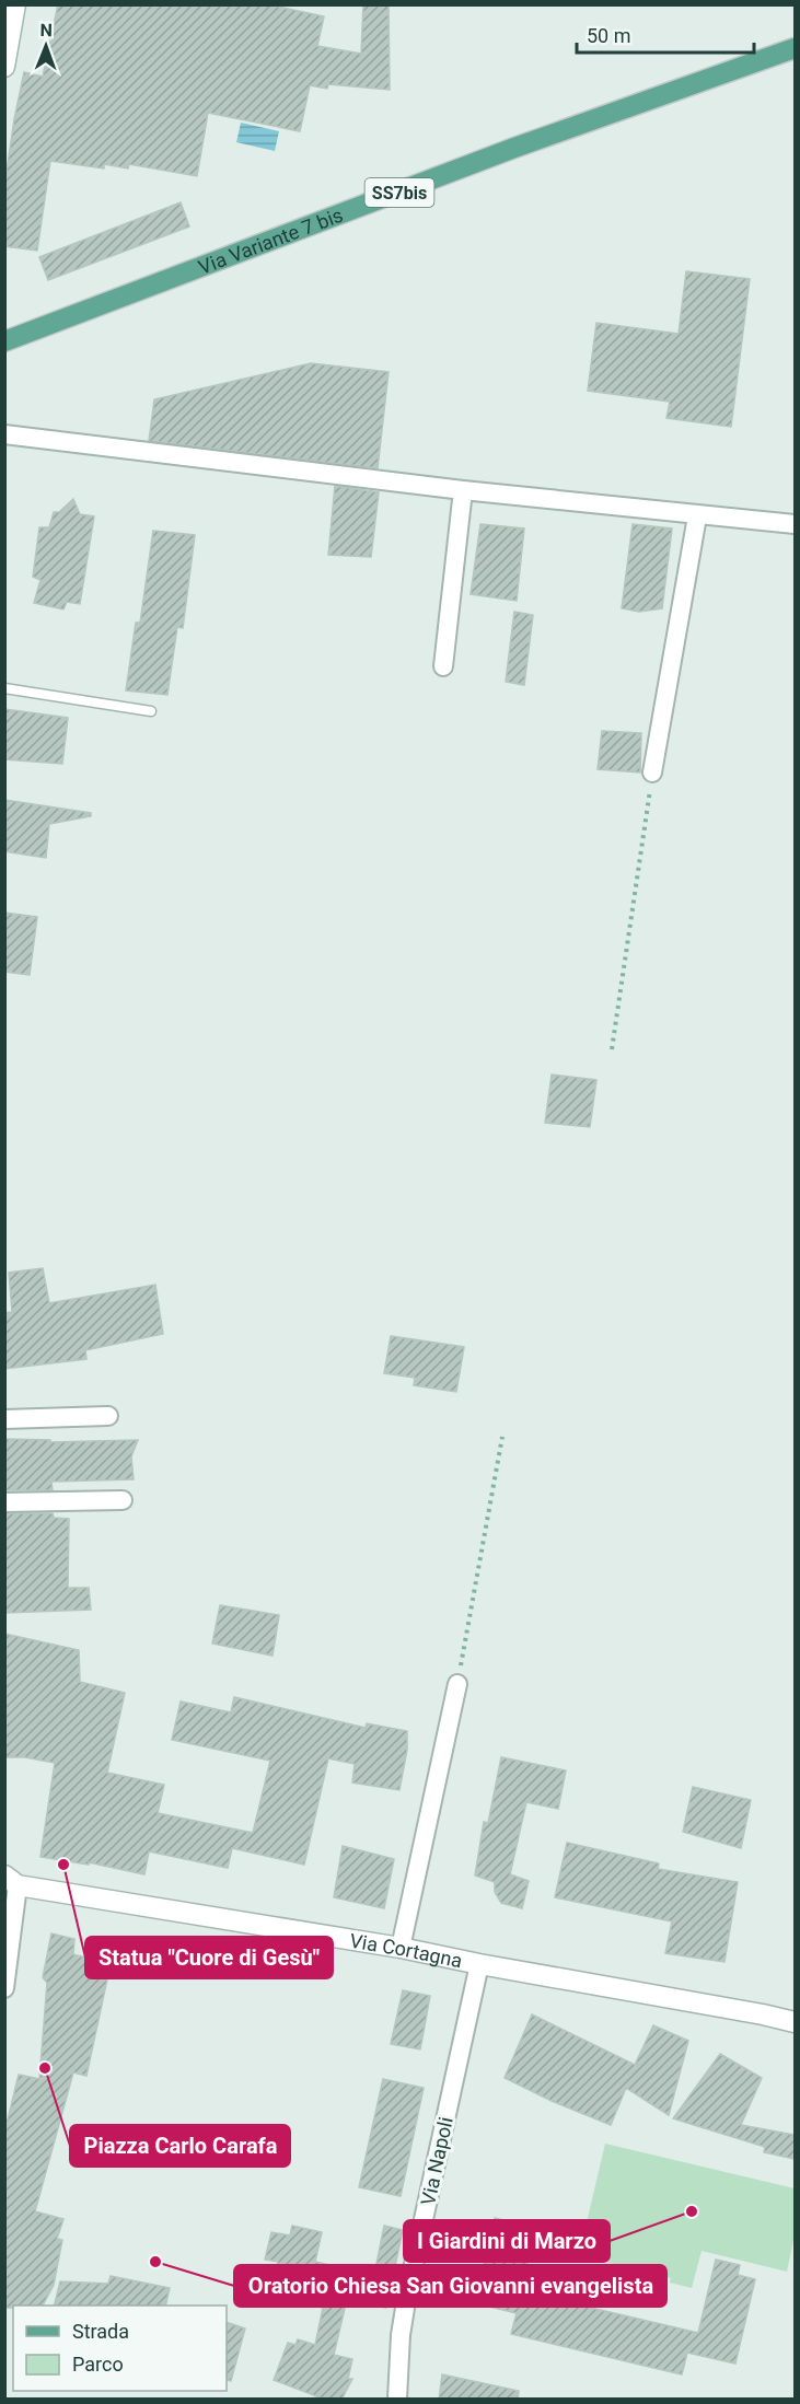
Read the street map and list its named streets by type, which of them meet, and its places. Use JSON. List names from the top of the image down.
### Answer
{
  "streets": {
    "main road": ["SS7bis", "Via Variante 7 bis"],
    "street": ["Via Cortagna", "Via Napoli"]
  },
  "crossings": [
    ["Via Cortagna", "Via Napoli"]
  ],
  "places": [
    "Statua \"Cuore di Gesù\"",
    "Piazza Carlo Carafa",
    "I Giardini di Marzo",
    "Oratorio Chiesa San Giovanni evangelista"
  ],
  "legend": ["Strada", "Parco"],
  "scale_bar": "50 m",
  "north": "top"
}
